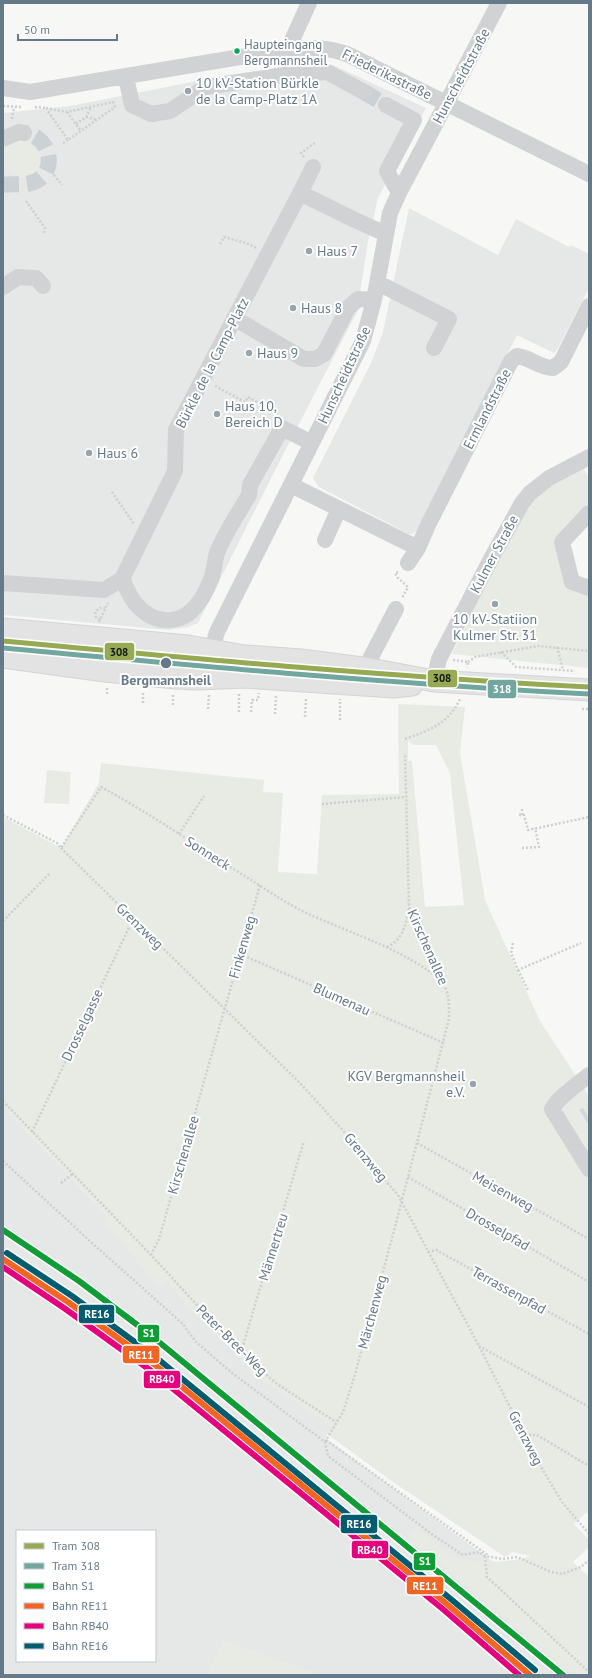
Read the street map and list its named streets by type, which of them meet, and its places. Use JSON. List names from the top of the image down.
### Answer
{
  "streets": {
    "street": [
      "Friederikastraße",
      "Hunscheidtstraße",
      "Bürkle de la Camp-Platz",
      "Ermlandstraße",
      "Kulmer Straße"
    ],
    "path": [
      "Sonneck",
      "Grenzweg",
      "Finkenweg",
      "Kirschenallee",
      "Blumenau",
      "Drosselgasse",
      "Meisenweg",
      "Drosselpfad",
      "Männertreu",
      "Terrassenpfad",
      "Märchenweg",
      "Peter-Bree-Weg"
    ]
  },
  "crossings": [
    ["Friederikastraße", "Hunscheidtstraße"],
    ["Sonneck", "Grenzweg"],
    ["Sonneck", "Finkenweg"],
    ["Sonneck", "Kirschenallee"],
    ["Grenzweg", "Finkenweg"],
    ["Grenzweg", "Kirschenallee"],
    ["Grenzweg", "Drosselgasse"],
    ["Grenzweg", "Terrassenpfad"],
    ["Grenzweg", "Märchenweg"],
    ["Finkenweg", "Kirschenallee"],
    ["Finkenweg", "Blumenau"],
    ["Kirschenallee", "Blumenau"],
    ["Kirschenallee", "Meisenweg"],
    ["Kirschenallee", "Drosselpfad"],
    ["Kirschenallee", "Märchenweg"],
    ["Kirschenallee", "Peter-Bree-Weg"],
    ["Drosselgasse", "Peter-Bree-Weg"],
    ["Männertreu", "Peter-Bree-Weg"],
    ["Märchenweg", "Peter-Bree-Weg"]
  ],
  "places": [
    "Haupteingang Bergmannsheil",
    "10 kV-Station Bürkle de la Camp-Platz 1A",
    "Haus 7",
    "Haus 8",
    "Haus 9",
    "Haus 10, Bereich D",
    "Haus 6",
    "10 kV-Statiion Kulmer Str. 31",
    "Bergmannsheil",
    "KGV Bergmannsheil e.V."
  ],
  "lines": [
    "tram line 308",
    "tram line 318",
    "rail line S1",
    "rail line RE16",
    "rail line RE11",
    "rail line RB40"
  ],
  "legend": [
    "Tram 308",
    "Tram 318",
    "Bahn S1",
    "Bahn RE11",
    "Bahn RB40",
    "Bahn RE16"
  ],
  "scale_bar": "50 m"
}
